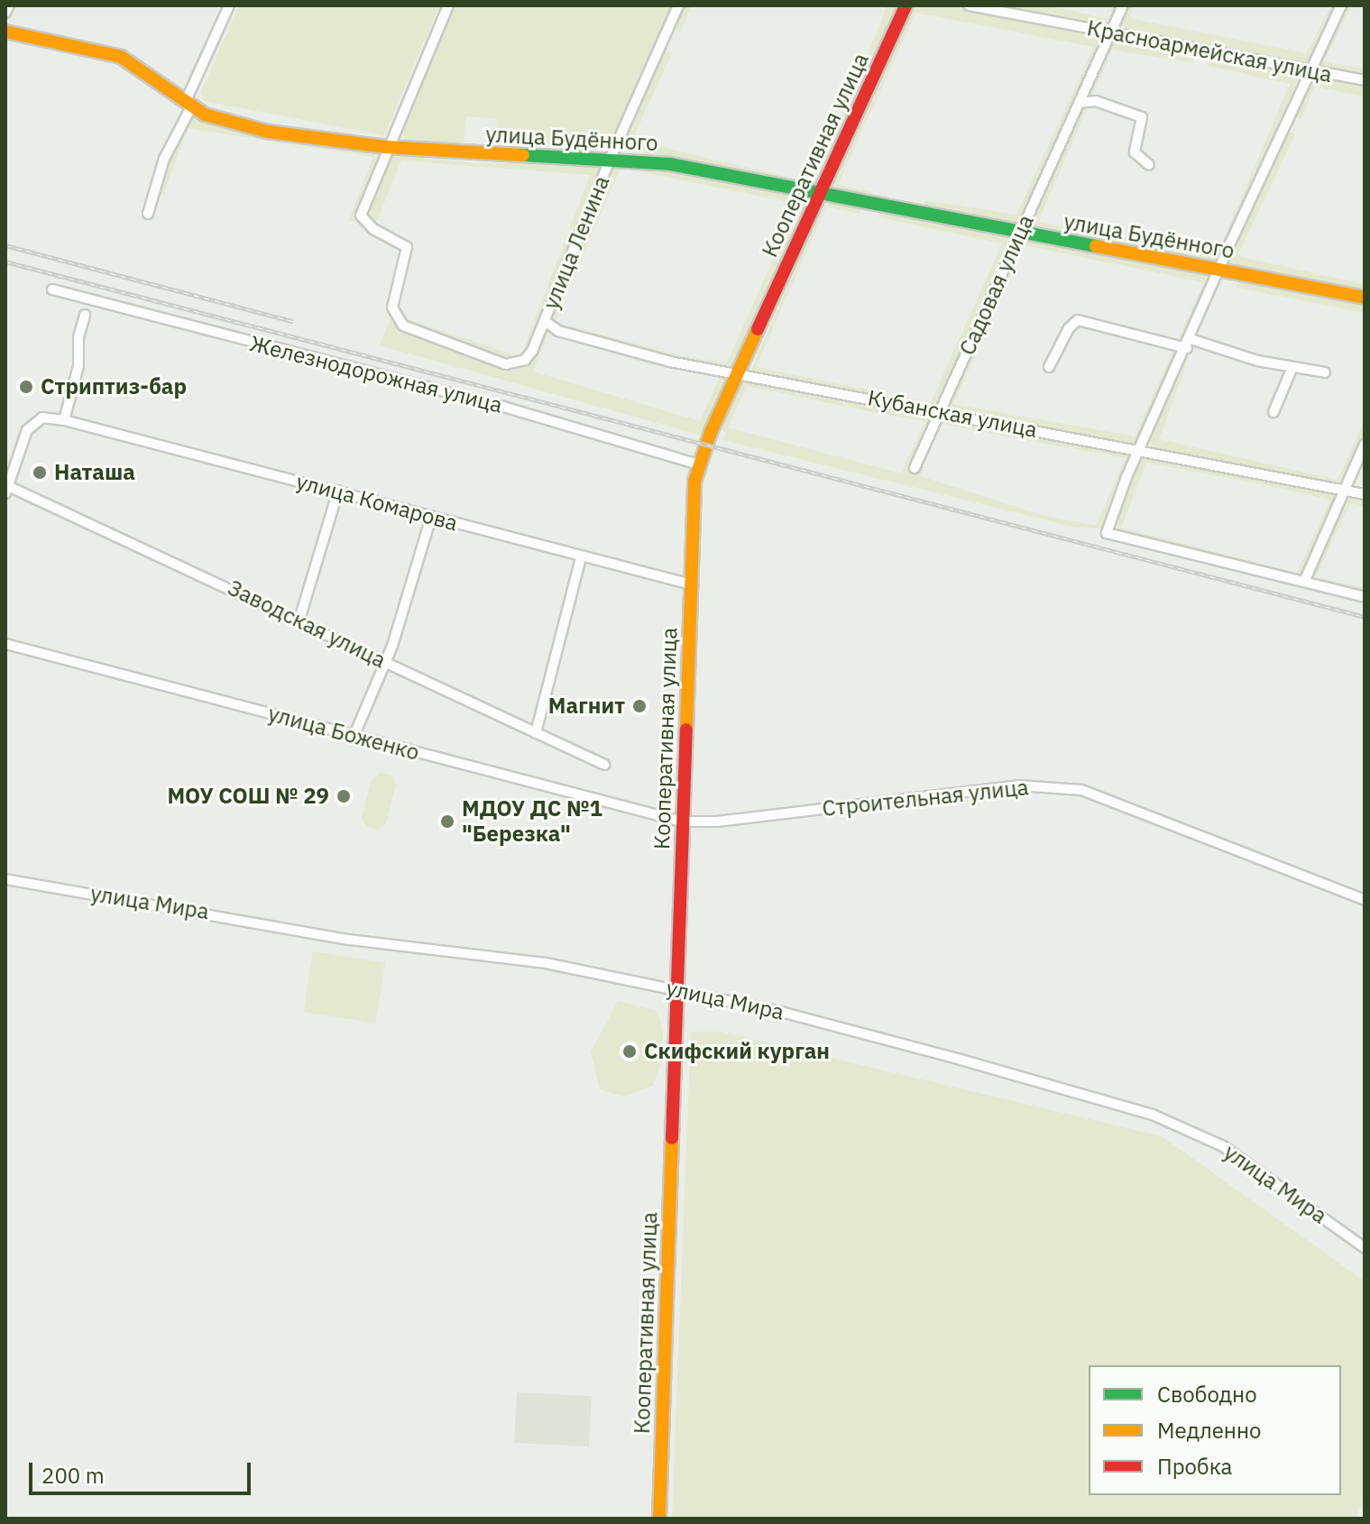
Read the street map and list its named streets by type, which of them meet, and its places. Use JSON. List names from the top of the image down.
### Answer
{
  "streets": {
    "street": [
      "Красноармейская улица",
      "улица Будённого",
      "Кооперативная улица",
      "улица Ленина",
      "Садовая улица",
      "Железнодорожная улица",
      "Кубанская улица",
      "улица Комарова",
      "Заводская улица",
      "улица Боженко",
      "Строительная улица",
      "улица Мира"
    ]
  },
  "crossings": [
    ["Красноармейская улица", "Садовая улица"],
    ["улица Будённого", "Кооперативная улица"],
    ["улица Будённого", "улица Ленина"],
    ["улица Будённого", "Садовая улица"],
    ["улица Будённого", "Железнодорожная улица"],
    ["Кооперативная улица", "Железнодорожная улица"],
    ["Кооперативная улица", "Кубанская улица"],
    ["Кооперативная улица", "улица Комарова"],
    ["Кооперативная улица", "улица Боженко"],
    ["Кооперативная улица", "Строительная улица"],
    ["Кооперативная улица", "улица Мира"],
    ["улица Ленина", "Железнодорожная улица"],
    ["улица Ленина", "Кубанская улица"],
    ["Садовая улица", "Кубанская улица"],
    ["Железнодорожная улица", "Кубанская улица"],
    ["улица Комарова", "Заводская улица"],
    ["улица Боженко", "Строительная улица"]
  ],
  "places": [
    "Стриптиз-бар",
    "Наташа",
    "Магнит",
    "МОУ СОШ № 29",
    "МДОУ ДС №1 \"Березка\"",
    "Скифский курган"
  ],
  "legend": ["Свободно", "Медленно", "Пробка"],
  "scale_bar": "200 m"
}
